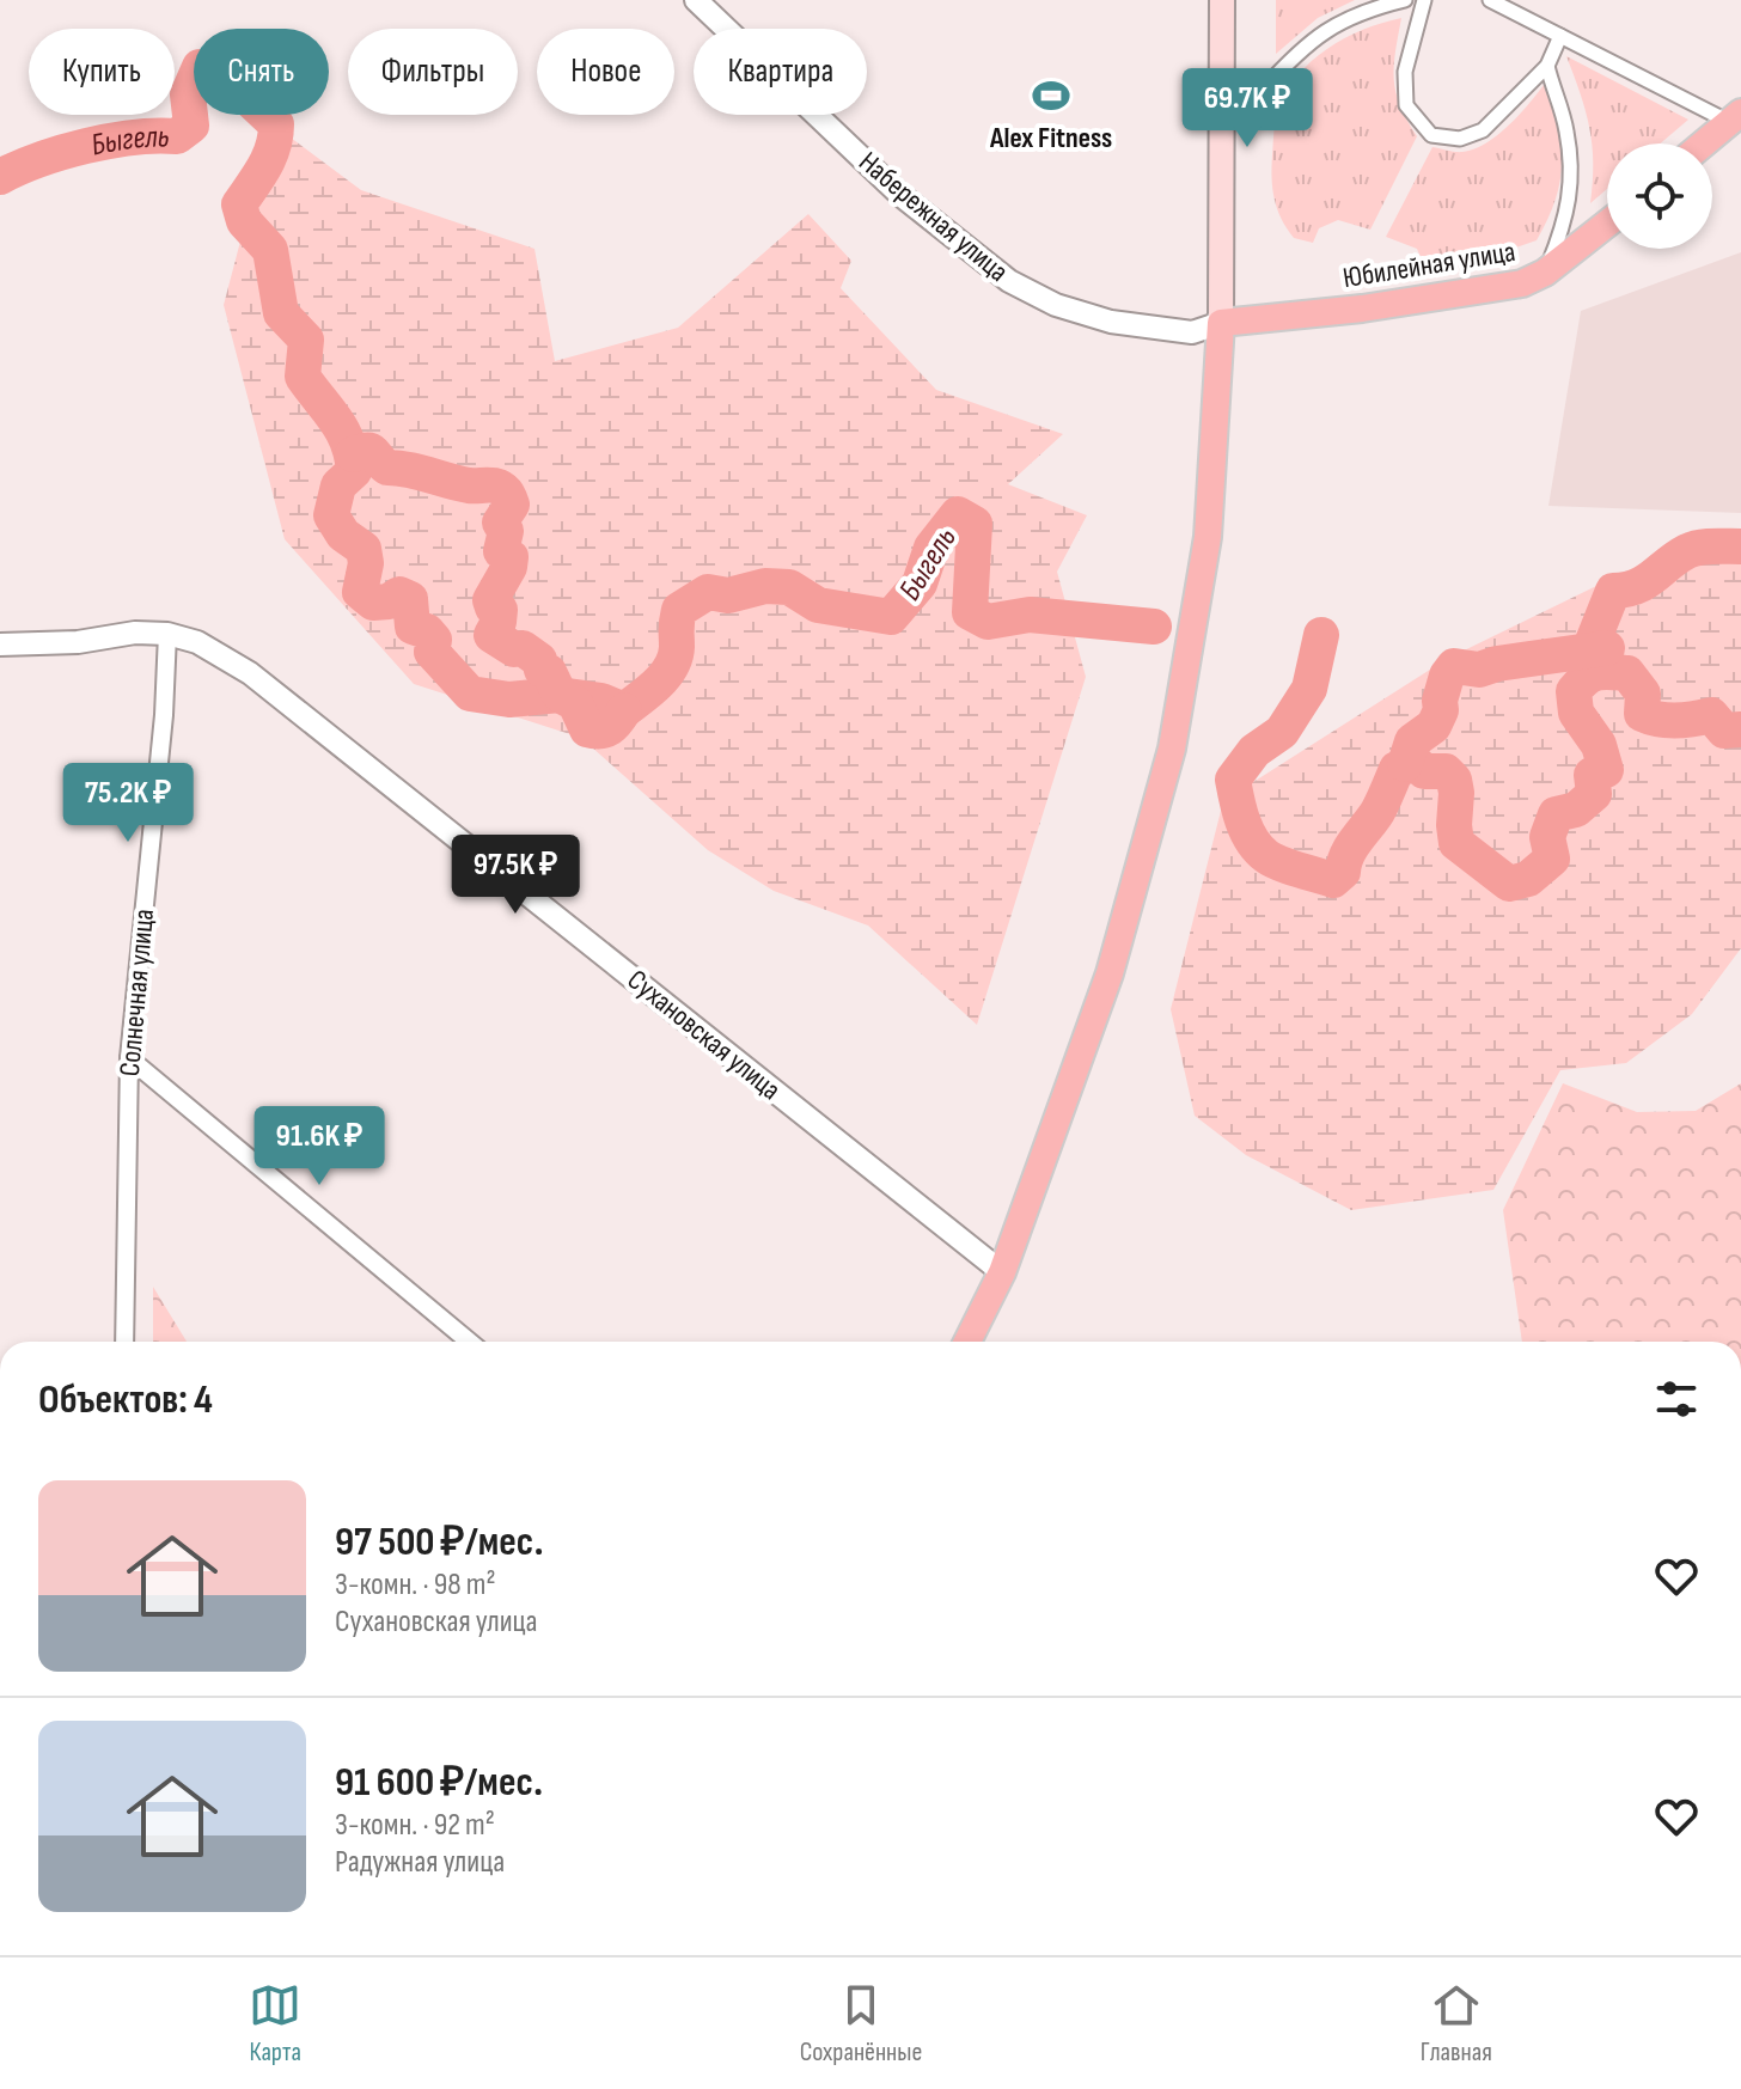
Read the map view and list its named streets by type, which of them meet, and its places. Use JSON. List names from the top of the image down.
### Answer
{
  "streets": {
    "main road": ["Юбилейная улица"],
    "street": ["Набережная улица", "Солнечная улица", "Сухановская улица"]
  },
  "crossings": [
    ["Набережная улица", "Юбилейная улица"],
    ["Солнечная улица", "Сухановская улица"]
  ],
  "water": ["Быгель"],
  "places": {
    "sports": ["Alex Fitness"]
  },
  "page": {
    "chip": [
      "Купить",
      "Снять",
      "Фильтры",
      "Новое",
      "Квартира"
    ],
    "price": [
      "69.7K ₽",
      "75.2K ₽",
      "97.5K ₽",
      "91.6K ₽"
    ],
    "heading": "Объектов: 4",
    "list": [
      {
        "name": "97 500 ₽/мес.",
        "note": "3-комн. · 98 m² · Сухановская улица"
      },
      {
        "name": "91 600 ₽/мес.",
        "note": "3-комн. · 92 m² · Радужная улица"
      }
    ],
    "tabs": ["Карта", "Сохранённые", "Главная"]
  }
}
